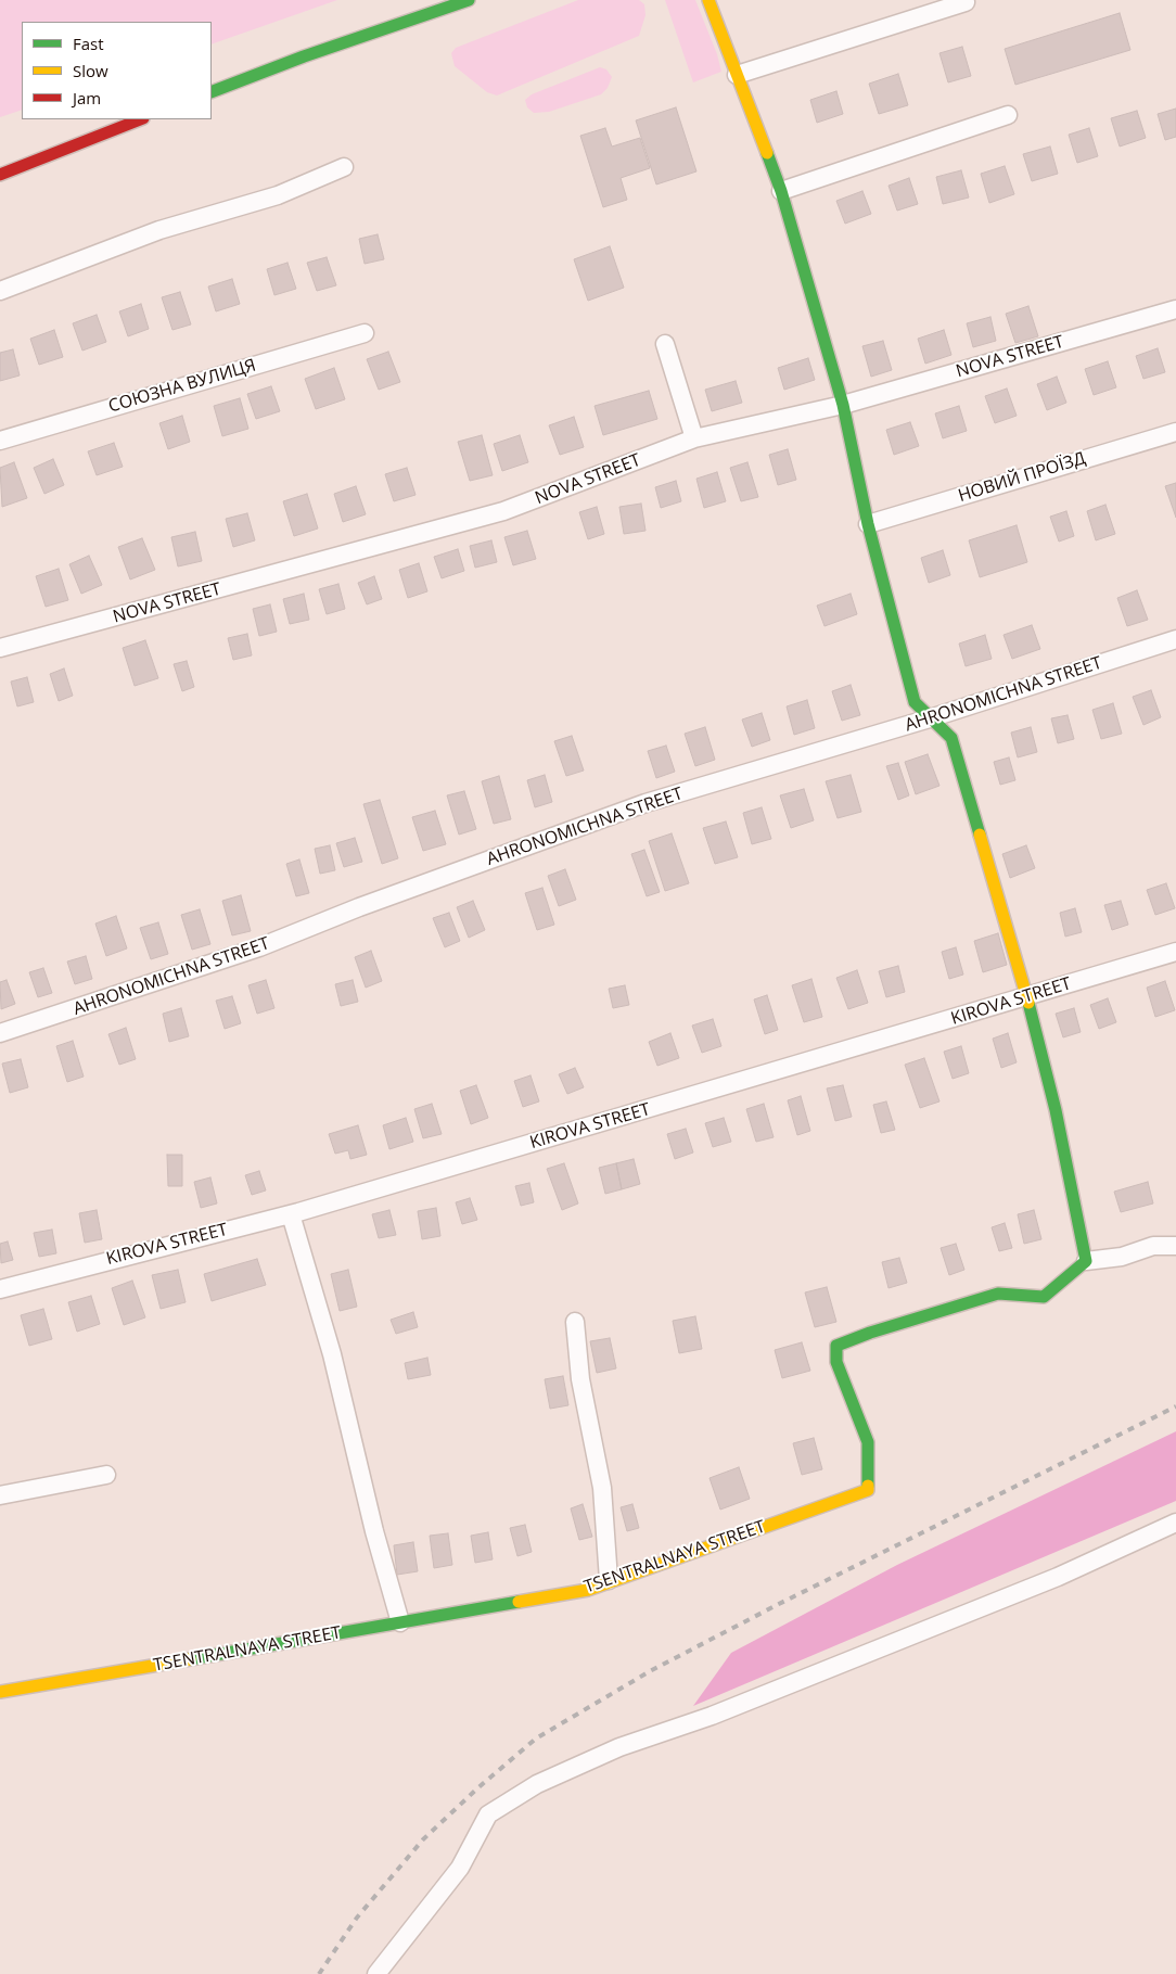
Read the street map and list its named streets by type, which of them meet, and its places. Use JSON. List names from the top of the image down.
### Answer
{
  "streets": {
    "main road": ["TSENTRALNAYA STREET"],
    "street": [
      "NOVA STREET",
      "СОЮЗНА ВУЛИЦЯ",
      "НОВИЙ ПРОЇЗД",
      "AHRONOMICHNA STREET",
      "KIROVA STREET"
    ]
  },
  "legend": ["Fast", "Slow", "Jam"]
}
